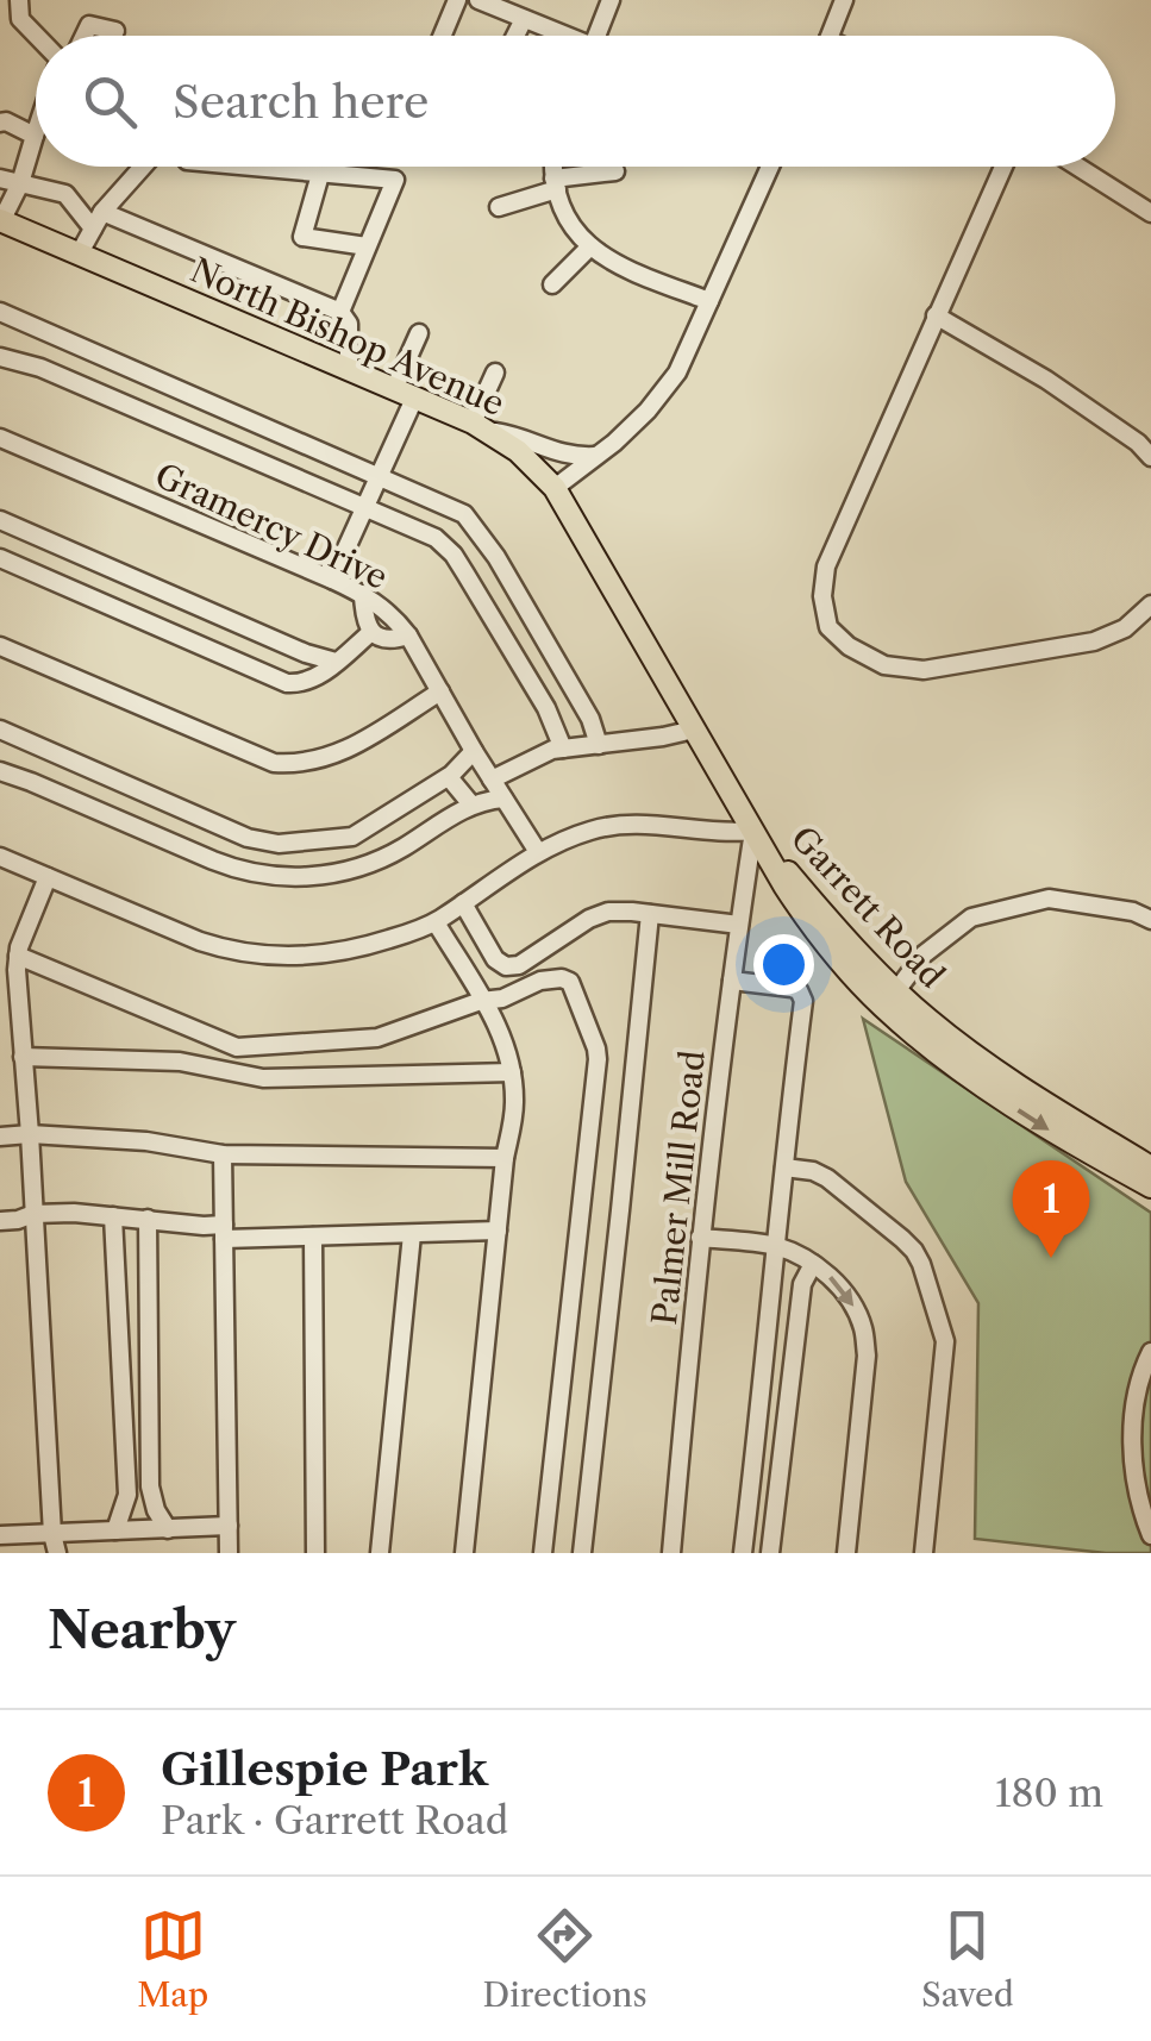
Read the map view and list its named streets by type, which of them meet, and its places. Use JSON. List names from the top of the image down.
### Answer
{
  "streets": {
    "main road": ["North Bishop Avenue", "Garrett Road"],
    "street": ["Gramercy Drive", "Palmer Mill Road"]
  },
  "crossings": [
    ["North Bishop Avenue", "Garrett Road"],
    ["North Bishop Avenue", "Palmer Mill Road"],
    ["Garrett Road", "Palmer Mill Road"]
  ],
  "page": {
    "search": "Search here",
    "pins": "1",
    "heading": "Nearby",
    "list": [
      {
        "mark": "1",
        "name": "Gillespie Park",
        "note": "Park · Garrett Road",
        "value": "180 m"
      }
    ],
    "nav": ["Map", "Directions", "Saved"]
  }
}
